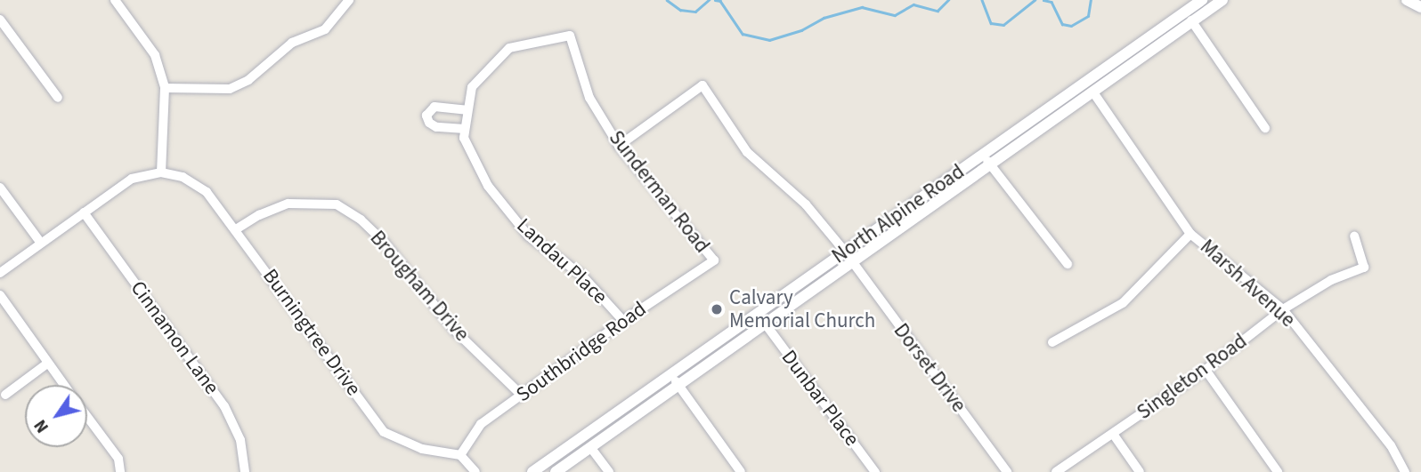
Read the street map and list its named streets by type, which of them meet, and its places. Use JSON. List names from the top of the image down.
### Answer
{
  "streets": {
    "main road": ["North Alpine Road"],
    "street": [
      "Sunderman Road",
      "Landau Place",
      "Marsh Avenue",
      "Brougham Drive",
      "Burningtree Drive",
      "Cinnamon Lane",
      "Southbridge Road",
      "Dorset Drive",
      "Singleton Road",
      "Dunbar Place"
    ]
  },
  "crossings": [
    ["Sunderman Road", "Landau Place"],
    ["Sunderman Road", "Southbridge Road"],
    ["Sunderman Road", "Dorset Drive"],
    ["North Alpine Road", "Marsh Avenue"],
    ["North Alpine Road", "Dorset Drive"],
    ["North Alpine Road", "Dunbar Place"],
    ["Landau Place", "Southbridge Road"],
    ["Marsh Avenue", "Singleton Road"],
    ["Brougham Drive", "Burningtree Drive"],
    ["Brougham Drive", "Southbridge Road"],
    ["Burningtree Drive", "Southbridge Road"]
  ],
  "places": ["Calvary Memorial Church"],
  "north": "bottom left"
}
